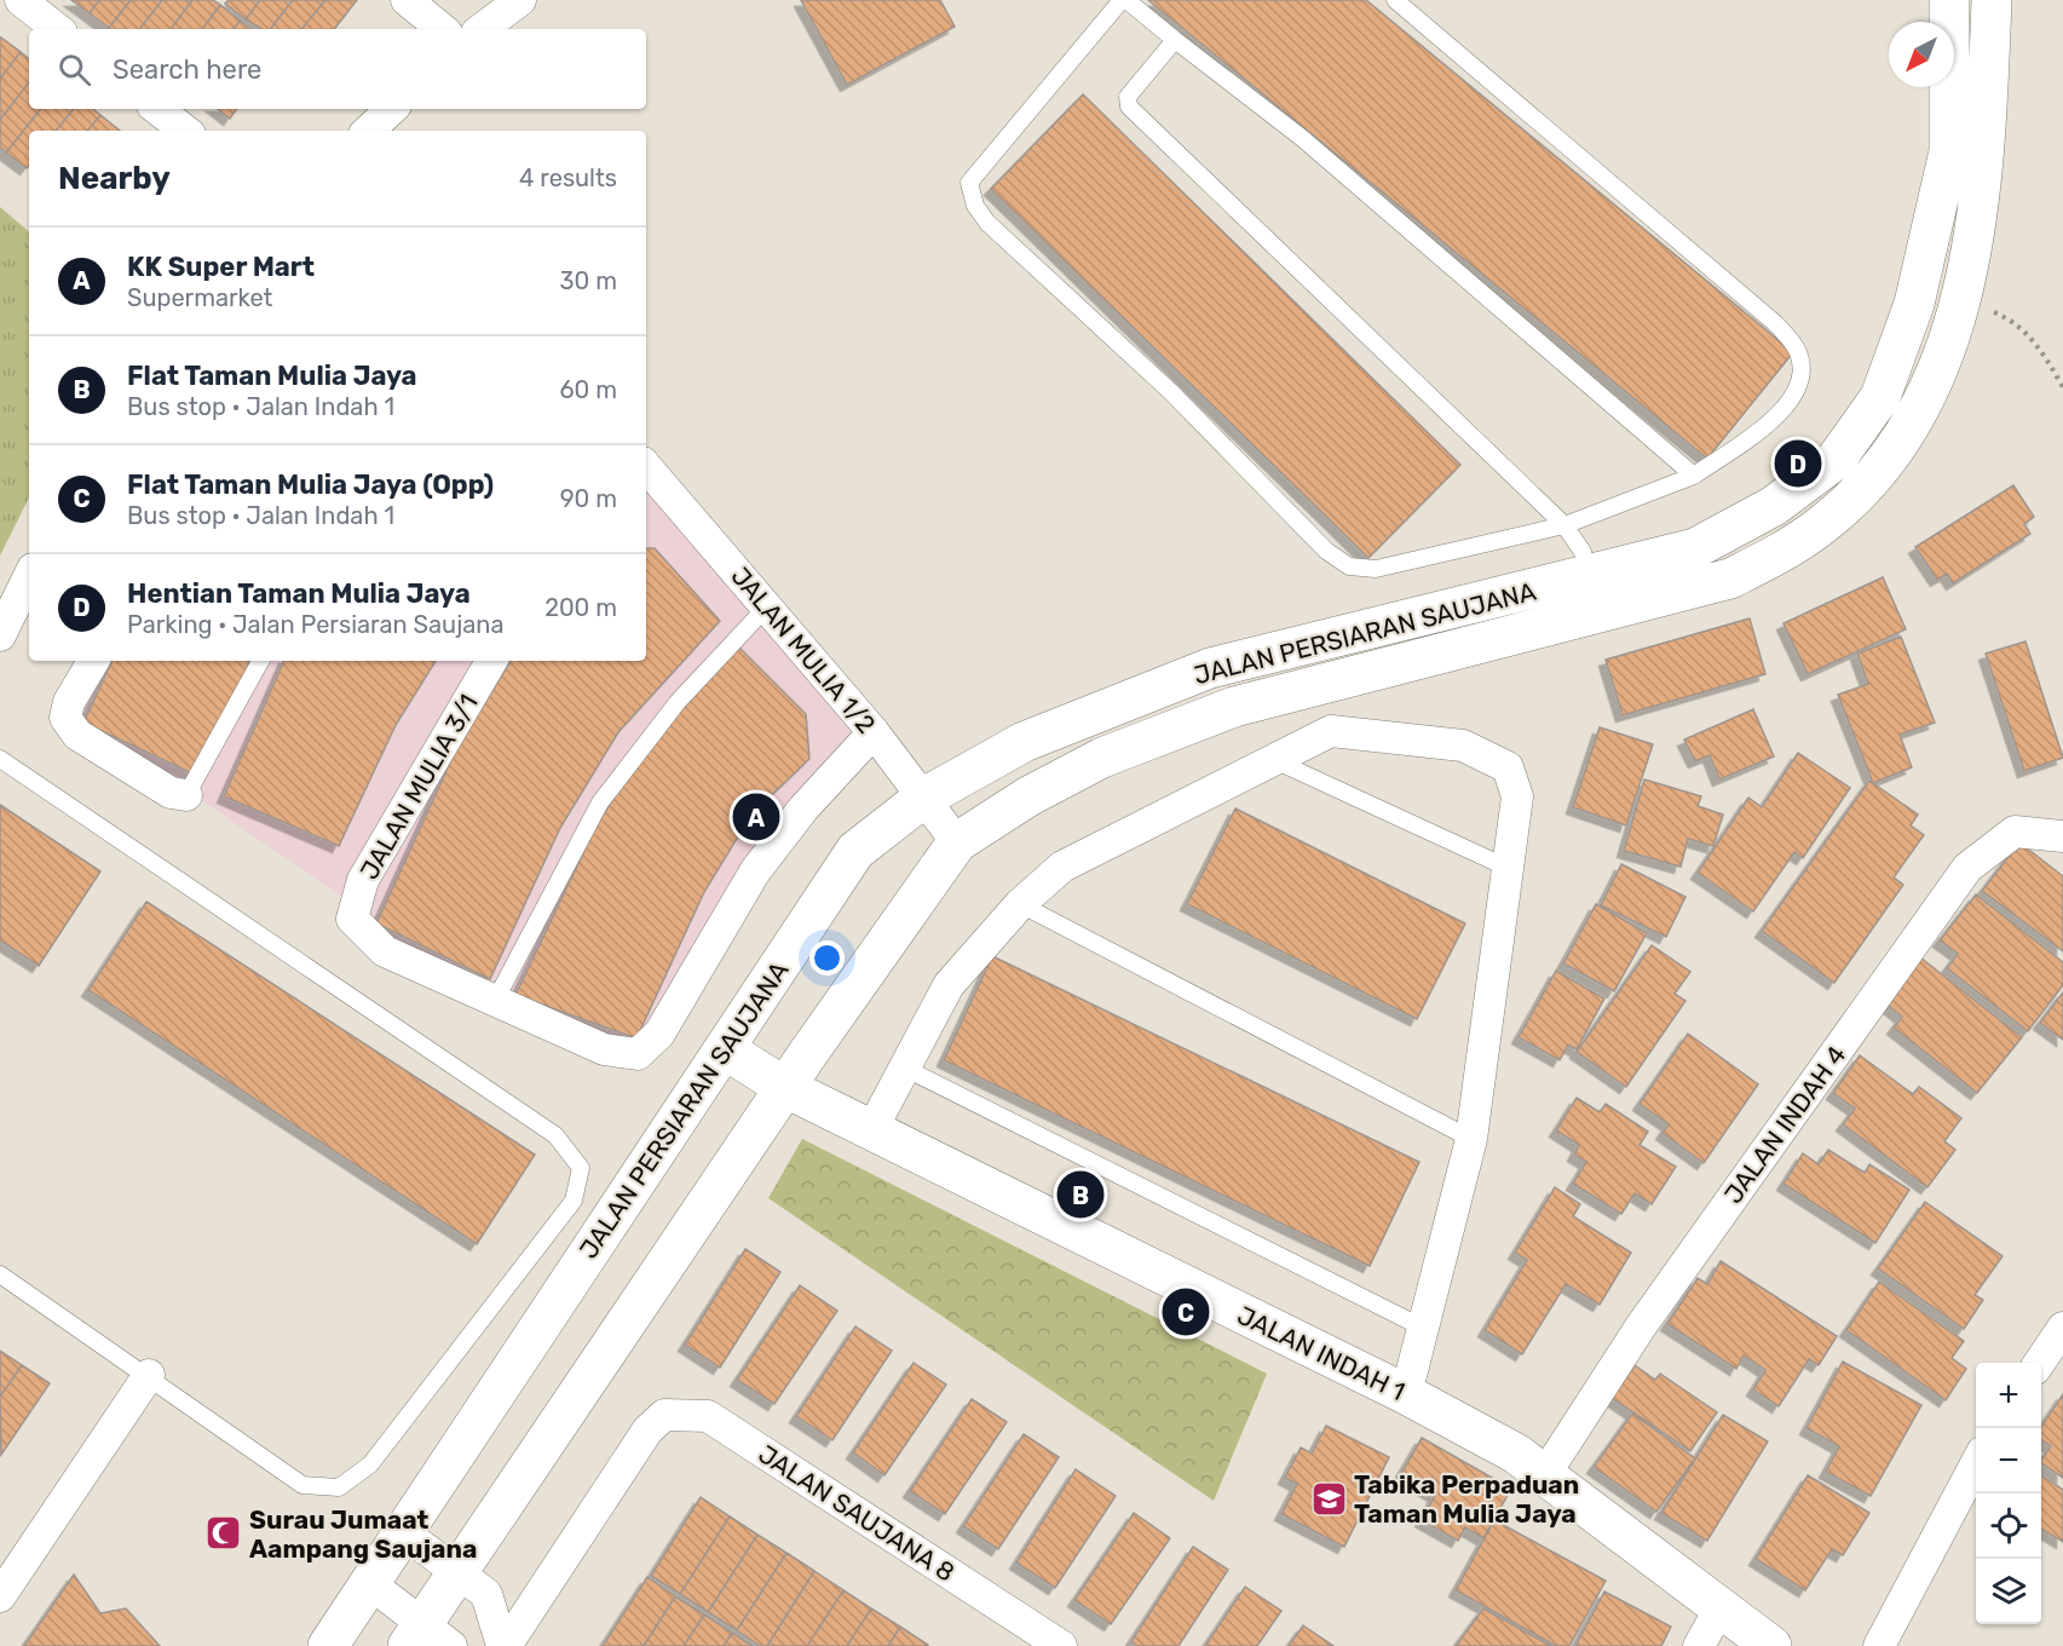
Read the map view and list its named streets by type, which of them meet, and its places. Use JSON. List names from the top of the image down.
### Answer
{
  "streets": {
    "street": [
      "JALAN PERSIARAN SAUJANA",
      "JALAN MULIA 1/2",
      "JALAN MULIA 3/1",
      "JALAN INDAH 4",
      "JALAN INDAH 1",
      "JALAN SAUJANA 8"
    ]
  },
  "crossings": [
    ["JALAN PERSIARAN SAUJANA", "JALAN MULIA 1/2"],
    ["JALAN PERSIARAN SAUJANA", "JALAN INDAH 1"],
    ["JALAN INDAH 4", "JALAN INDAH 1"]
  ],
  "places": {
    "school or university": ["Tabika Perpaduan Taman Mulia Jaya"],
    "mosque": ["Surau Jumaat Aampang Saujana"]
  },
  "north": "bottom left",
  "page": {
    "search": "Search here",
    "heading": ["Nearby", "4 results"],
    "list": [
      {
        "mark": "A",
        "name": "KK Super Mart",
        "note": "Supermarket",
        "value": "30 m"
      },
      {
        "mark": "B",
        "name": "Flat Taman Mulia Jaya",
        "note": "Bus stop · Jalan Indah 1",
        "value": "60 m"
      },
      {
        "mark": "C",
        "name": "Flat Taman Mulia Jaya (Opp)",
        "note": "Bus stop · Jalan Indah 1",
        "value": "90 m"
      },
      {
        "mark": "D",
        "name": "Hentian Taman Mulia Jaya",
        "note": "Parking · Jalan Persiaran Saujana",
        "value": "200 m"
      }
    ],
    "pins": [
      "D",
      "A",
      "B",
      "C"
    ],
    "map_buttons": ["+", "−"]
  }
}
